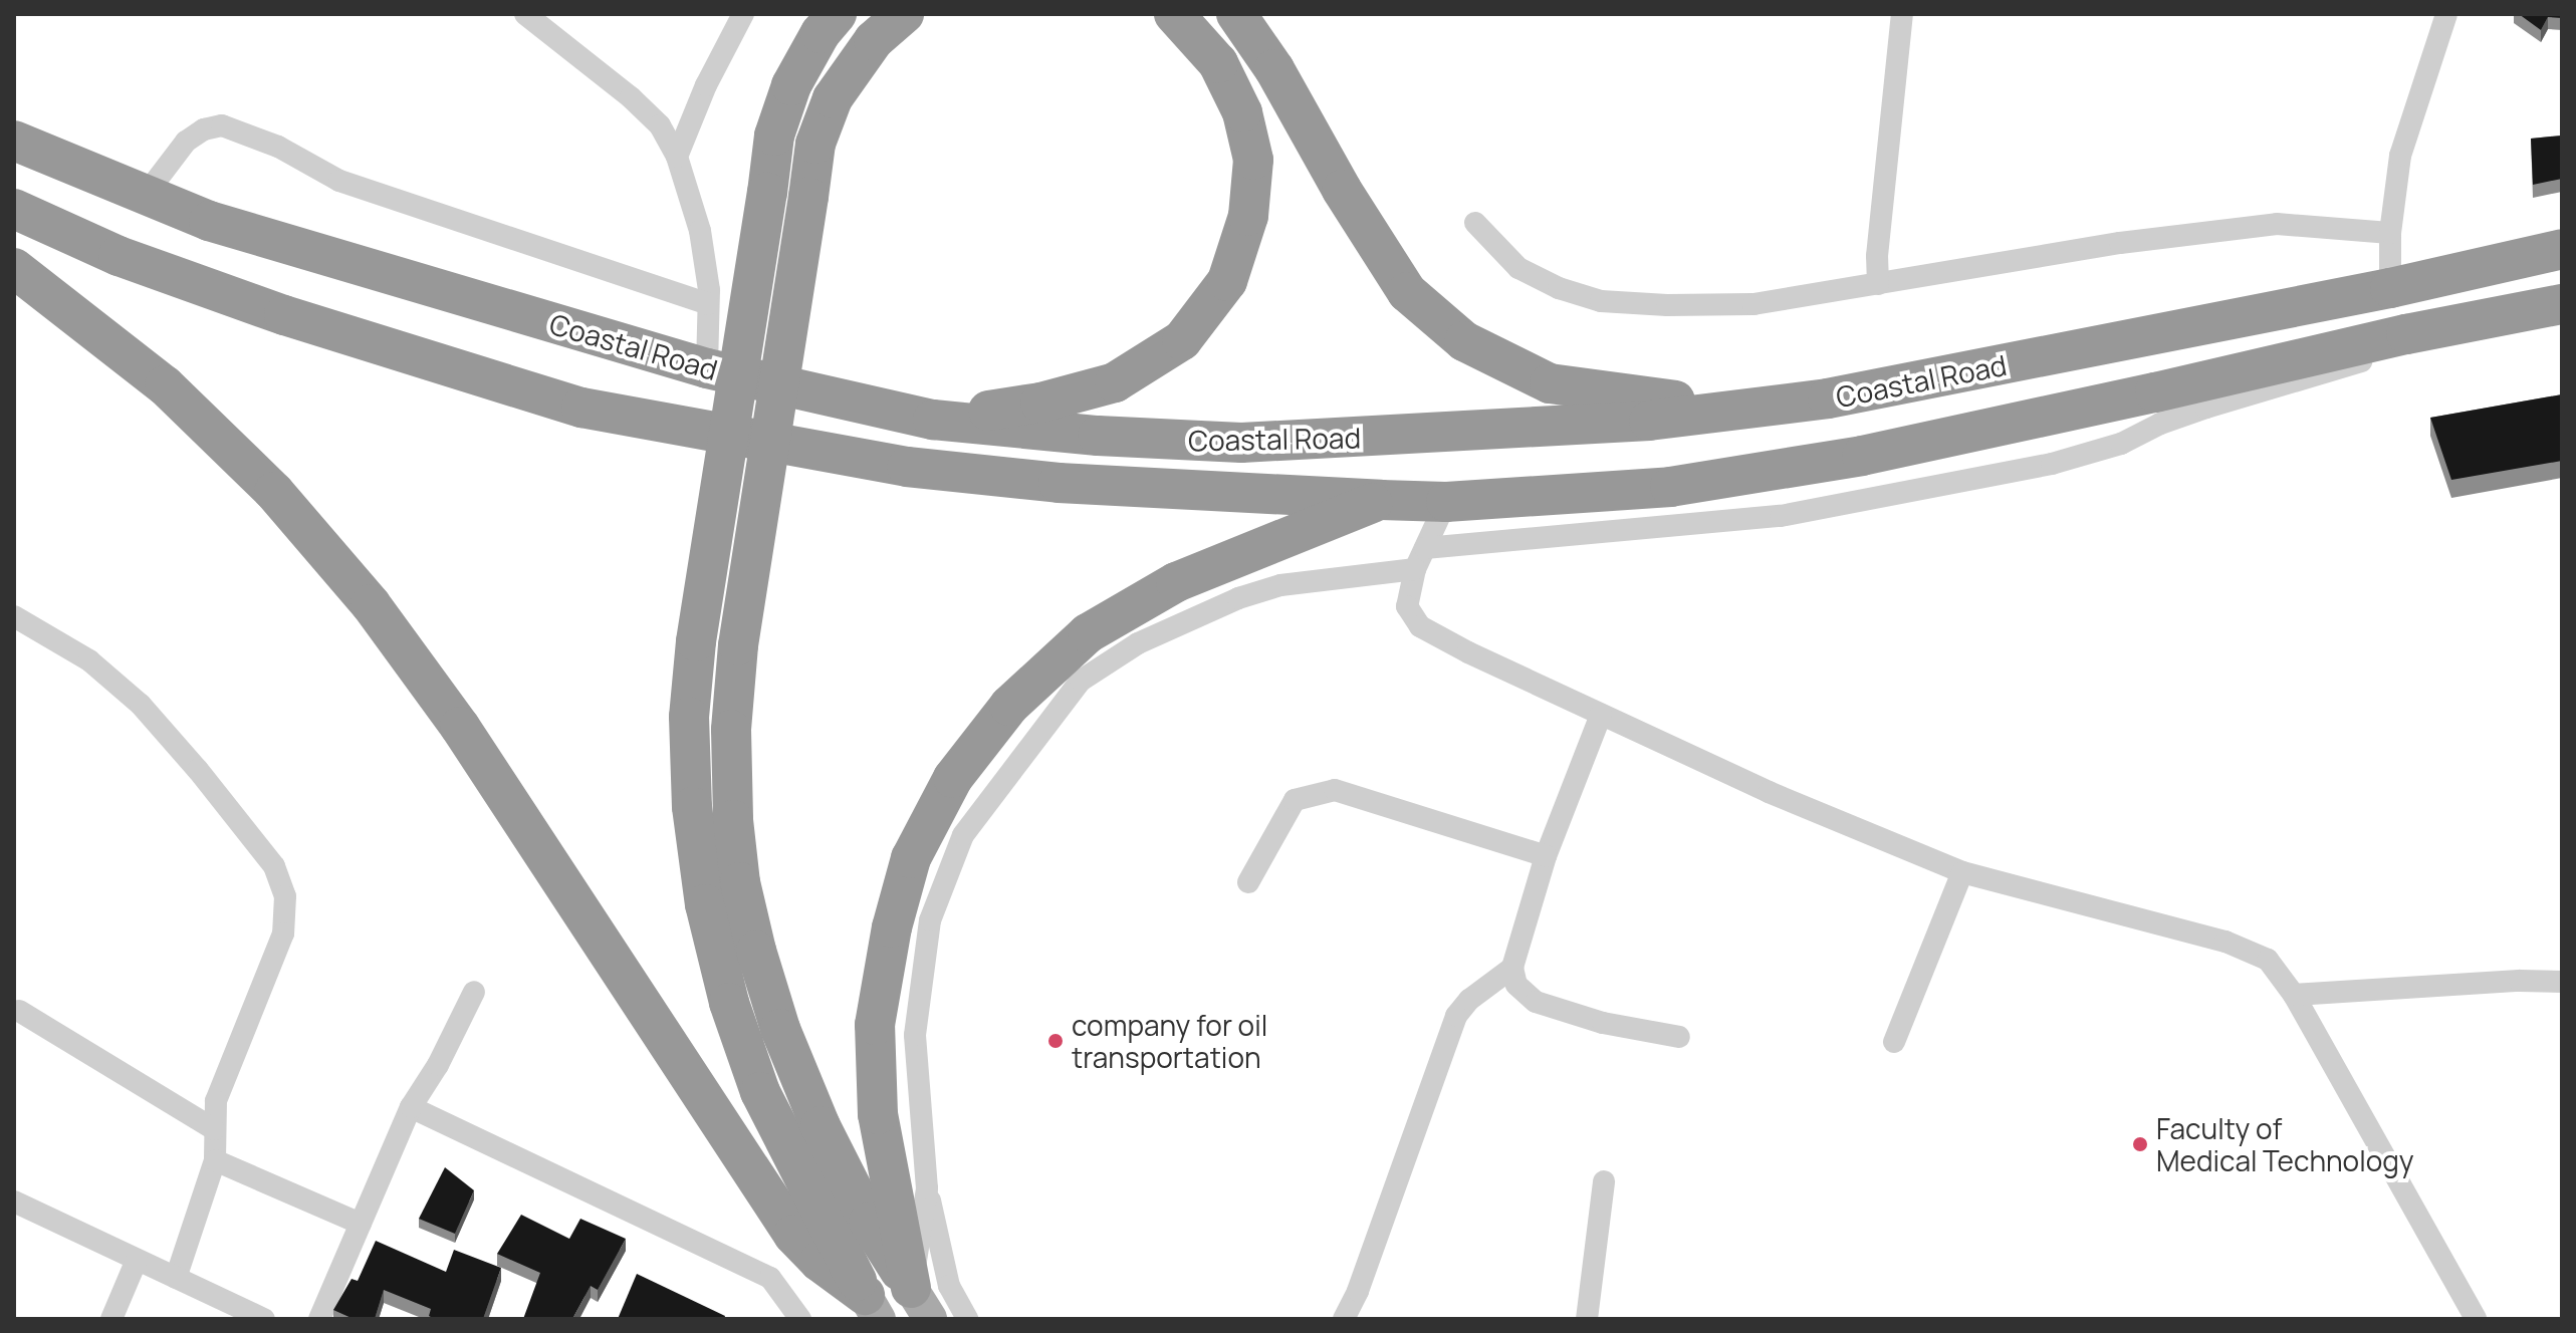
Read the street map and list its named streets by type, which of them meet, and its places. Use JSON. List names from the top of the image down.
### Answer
{
  "streets": {
    "highway": ["Coastal Road"]
  },
  "places": ["company for oil transportation", "Faculty of Medical Technology"]
}
